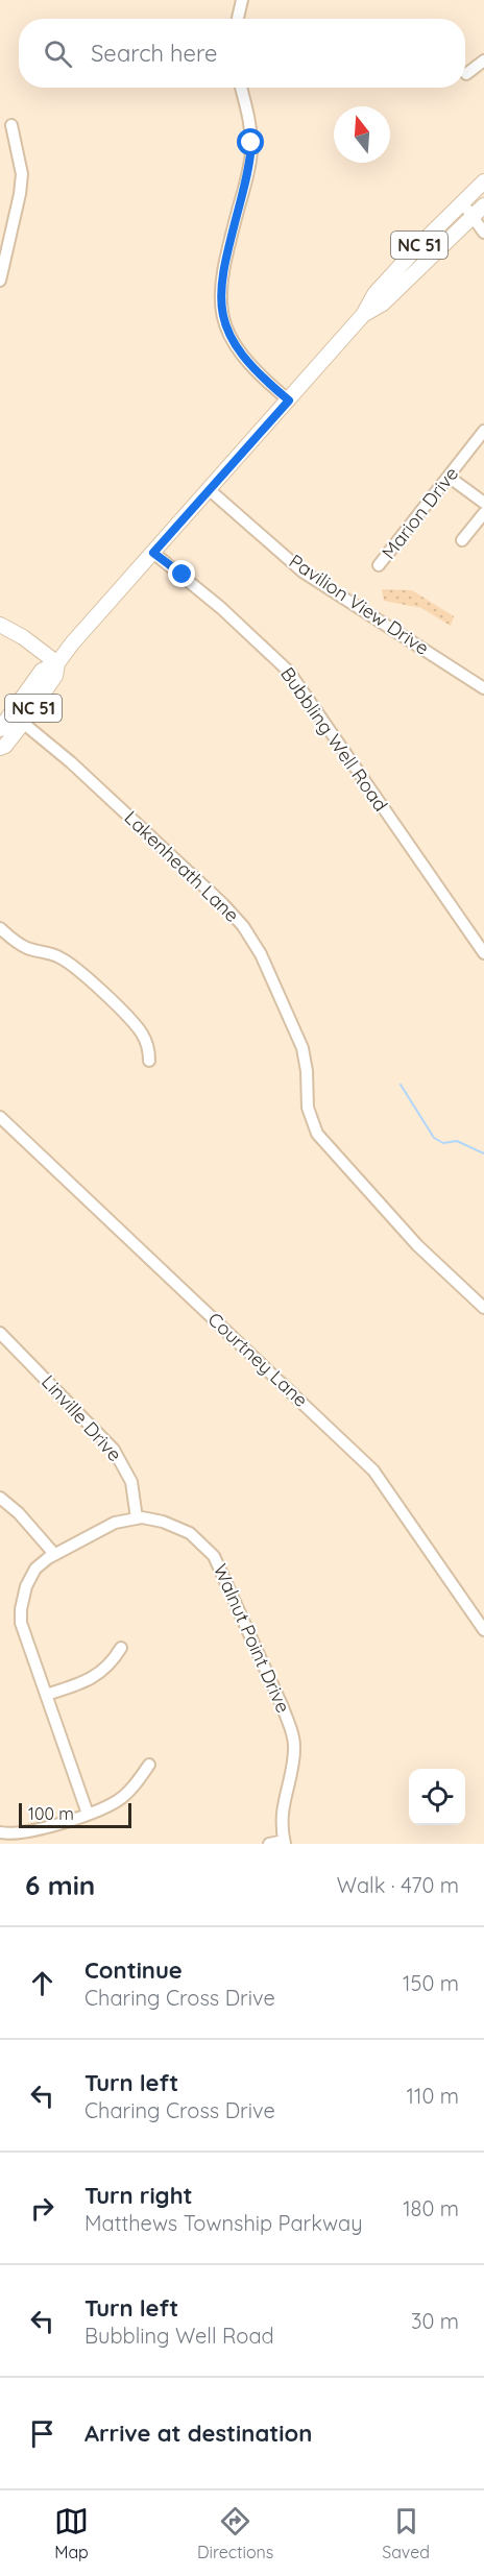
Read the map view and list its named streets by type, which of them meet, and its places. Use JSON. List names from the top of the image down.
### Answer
{
  "streets": {
    "main road": ["NC 51"],
    "street": [
      "Marion Drive",
      "Pavilion View Drive",
      "Bubbling Well Road",
      "Lakenheath Lane",
      "Courtney Lane",
      "Linville Drive",
      "Walnut Point Drive"
    ]
  },
  "crossings": [
    ["NC 51", "Pavilion View Drive"],
    ["NC 51", "Bubbling Well Road"],
    ["NC 51", "Lakenheath Lane"],
    ["Linville Drive", "Walnut Point Drive"]
  ],
  "scale_bar": "100 m",
  "north": "top",
  "page": {
    "search": "Search here",
    "scale": "100 m",
    "heading": ["6 min", "Walk · 470 m"],
    "list": [
      ["Continue", "Charing Cross Drive", "150 m"],
      ["Turn left", "Charing Cross Drive", "110 m"],
      ["Turn right", "Matthews Township Parkway", "180 m"],
      ["Turn left", "Bubbling Well Road", "30 m"],
      "Arrive at destination"
    ],
    "nav": ["Map", "Directions", "Saved"]
  }
}
